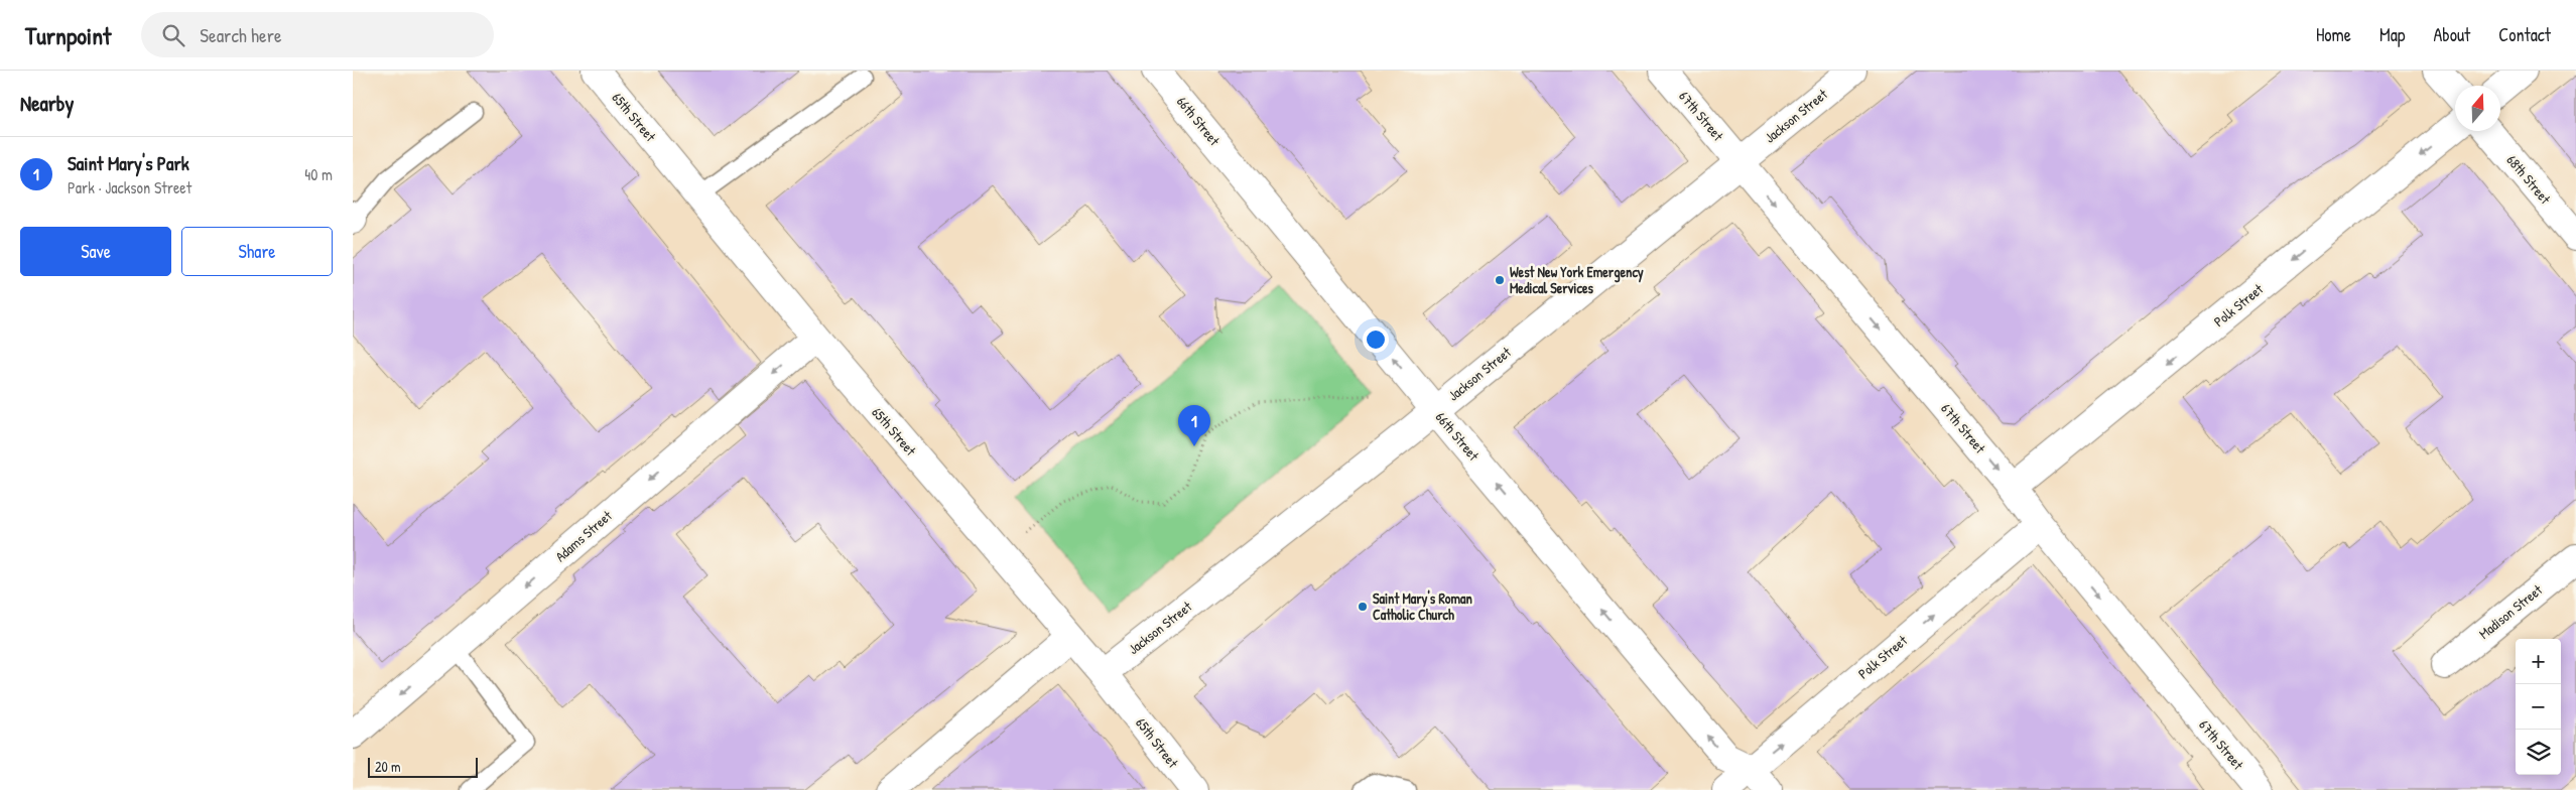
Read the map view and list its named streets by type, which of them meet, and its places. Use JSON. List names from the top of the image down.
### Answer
{
  "streets": {
    "street": [
      "67th Street",
      "Jackson Street",
      "65th Street",
      "66th Street",
      "68th Street",
      "Polk Street",
      "Adams Street",
      "Madison Street"
    ]
  },
  "crossings": [
    ["67th Street", "Jackson Street"],
    ["67th Street", "Polk Street"],
    ["Jackson Street", "65th Street"],
    ["Jackson Street", "66th Street"],
    ["65th Street", "Adams Street"],
    ["66th Street", "Polk Street"]
  ],
  "one_way": ["67th Street", "66th Street", "Adams Street"],
  "places": ["West New York Emergency Medical Services", "Saint Mary's Roman Catholic Church"],
  "scale_bar": "20 m",
  "north": "top",
  "page": {
    "header": "Turnpoint",
    "search": "Search here",
    "nav": [
      "Home",
      "Map",
      "About",
      "Contact"
    ],
    "heading": "Nearby",
    "list": [
      {
        "mark": "1",
        "name": "Saint Mary's Park",
        "note": "Park · Jackson Street",
        "value": "40 m"
      }
    ],
    "buttons": ["Save", "Share"],
    "pins": "1",
    "map_buttons": ["+", "−"],
    "scale": "20 m"
  }
}
